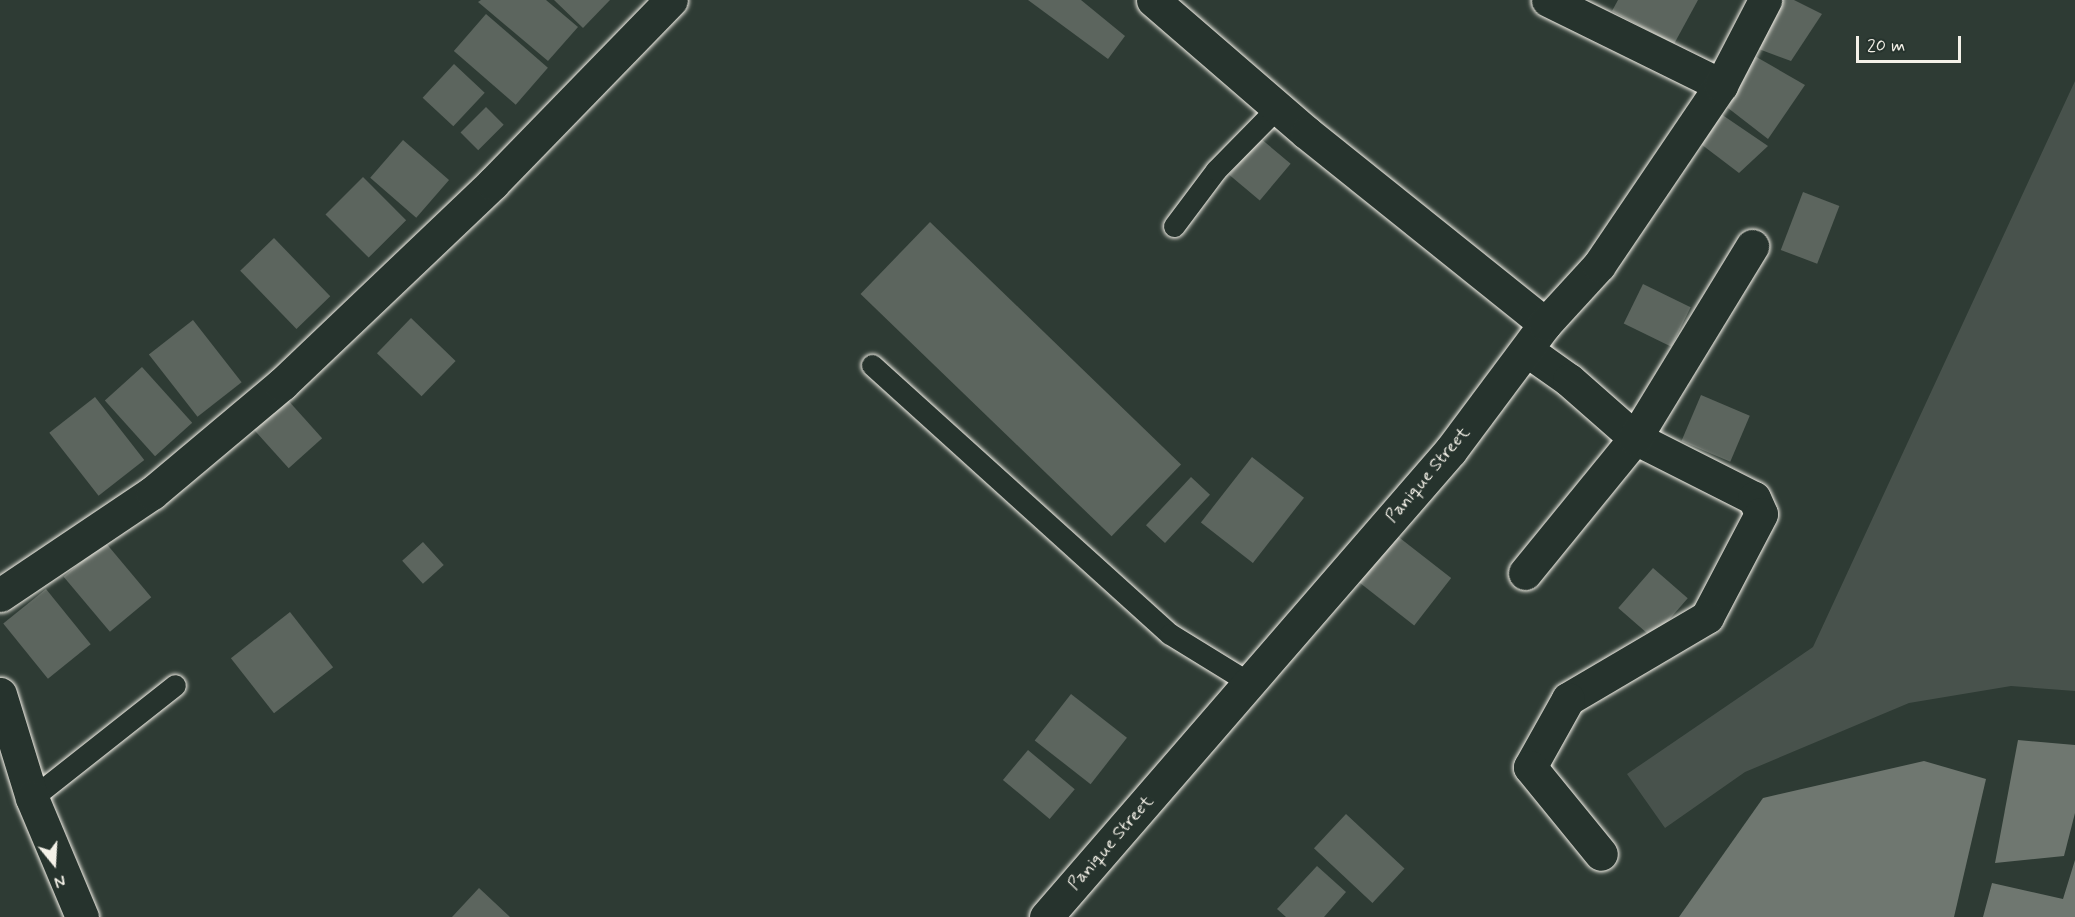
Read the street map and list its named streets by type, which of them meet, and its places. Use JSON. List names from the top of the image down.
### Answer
{
  "streets": {
    "street": ["Panique Street"]
  },
  "scale_bar": "20 m",
  "north": "bottom"
}
